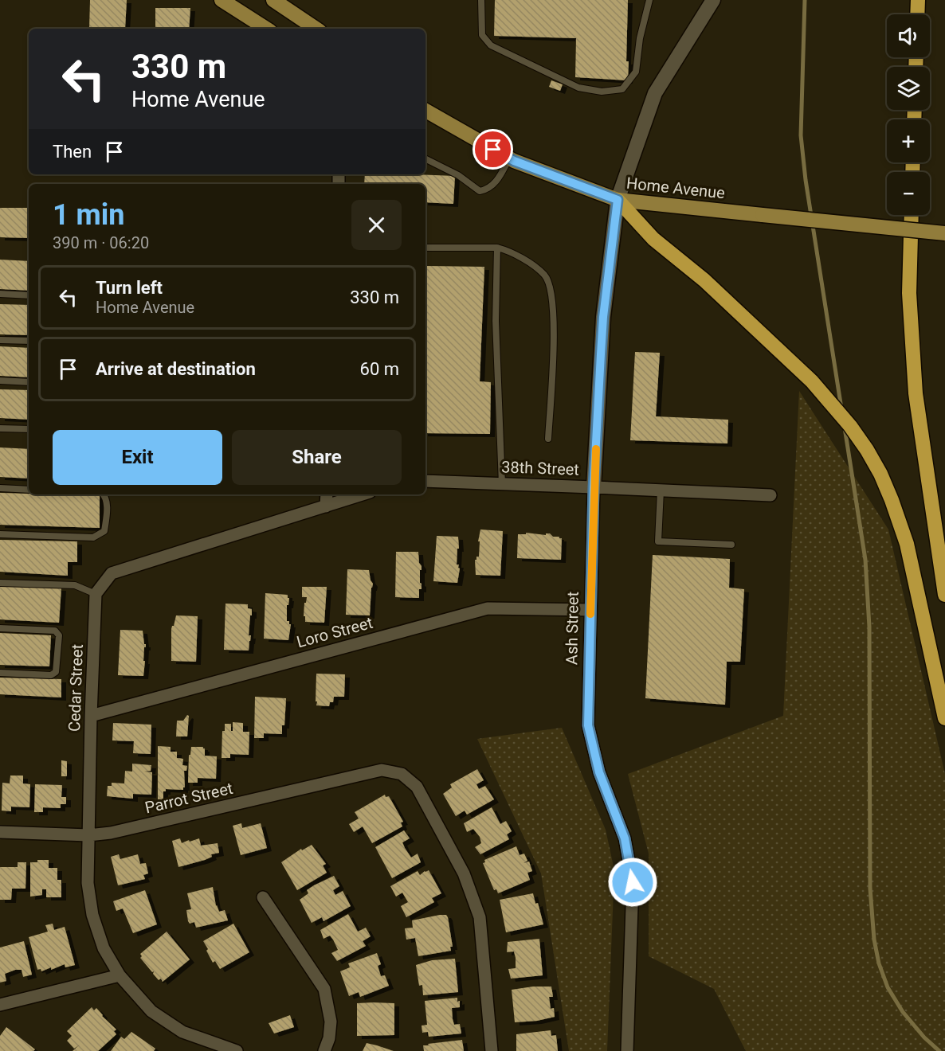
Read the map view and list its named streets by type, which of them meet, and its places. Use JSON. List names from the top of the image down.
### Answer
{
  "streets": {
    "main road": ["Home Avenue"],
    "street": [
      "38th Street",
      "Ash Street",
      "Loro Street",
      "Cedar Street",
      "Parrot Street"
    ]
  },
  "crossings": [
    ["Home Avenue", "Ash Street"],
    ["38th Street", "Ash Street"],
    ["Ash Street", "Loro Street"],
    ["Loro Street", "Cedar Street"],
    ["Cedar Street", "Parrot Street"]
  ],
  "page": {
    "map_buttons": ["+", "−"],
    "turn": ["330 m", "Home Avenue"],
    "then": "Then",
    "heading": ["1 min", "390 m · 06:20"],
    "list": [
      {
        "name": "Turn left",
        "note": "Home Avenue",
        "value": "330 m"
      },
      {
        "name": "Arrive at destination",
        "value": "60 m"
      }
    ],
    "buttons": ["Exit", "Share"]
  }
}
